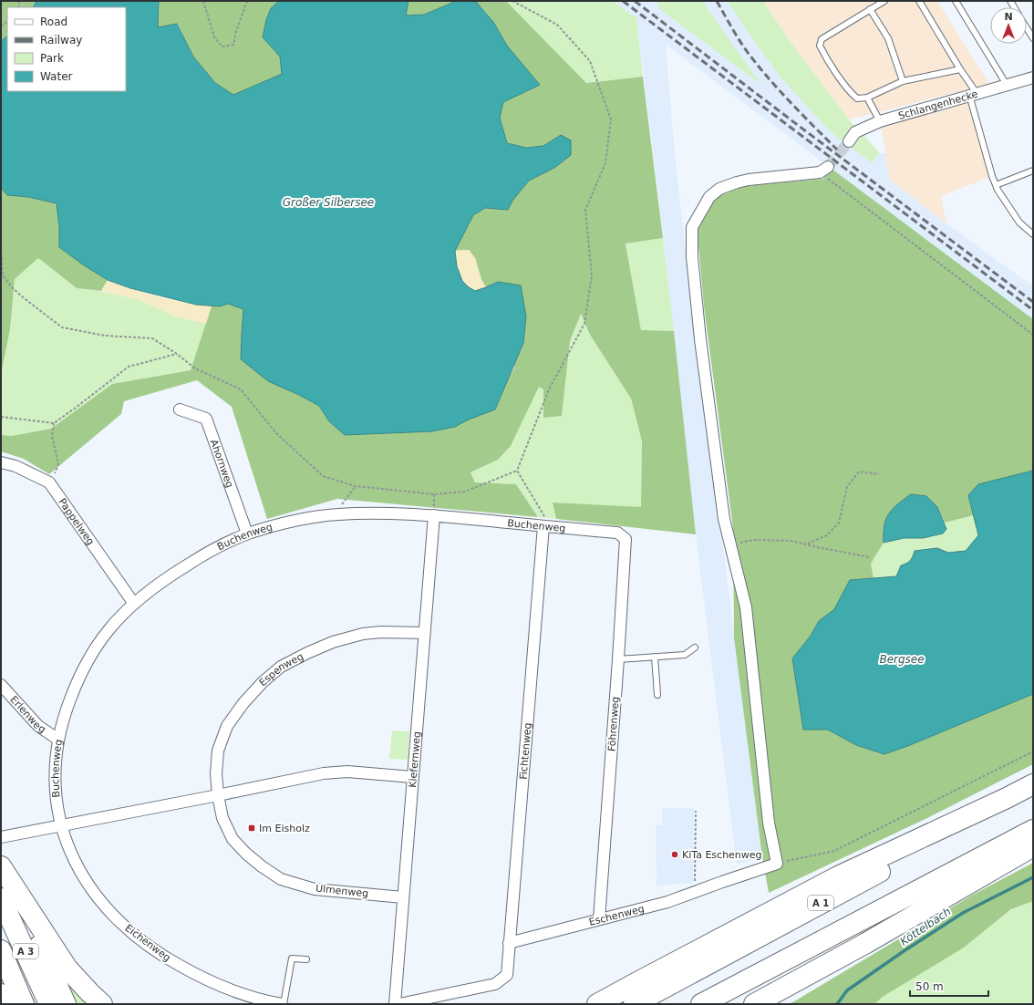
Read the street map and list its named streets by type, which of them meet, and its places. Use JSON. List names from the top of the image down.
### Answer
{
  "streets": {
    "highway": ["A 1", "A 3"],
    "street": [
      "Schlangenhecke",
      "Ahornweg",
      "Pappelweg",
      "Buchenweg",
      "Espenweg",
      "Erlenweg",
      "Föhrenweg",
      "Fichtenweg",
      "Kiefernweg",
      "Ulmenweg",
      "Eschenweg",
      "Eichenweg"
    ]
  },
  "crossings": [
    ["Ahornweg", "Buchenweg"],
    ["Pappelweg", "Buchenweg"],
    ["Buchenweg", "Erlenweg"],
    ["Buchenweg", "Föhrenweg"],
    ["Buchenweg", "Fichtenweg"],
    ["Buchenweg", "Kiefernweg"],
    ["Buchenweg", "Eichenweg"],
    ["Espenweg", "Kiefernweg"],
    ["Espenweg", "Ulmenweg"],
    ["Föhrenweg", "Eschenweg"],
    ["Fichtenweg", "Eschenweg"],
    ["Kiefernweg", "Ulmenweg"]
  ],
  "water": ["Großer Silbersee", "Bergsee", "Köttelbach"],
  "places": {
    "transit": ["Im Eisholz"],
    "other": ["KiTa Eschenweg"]
  },
  "legend": [
    "Road",
    "Railway",
    "Park",
    "Water"
  ],
  "scale_bar": "50 m",
  "north": "top"
}
